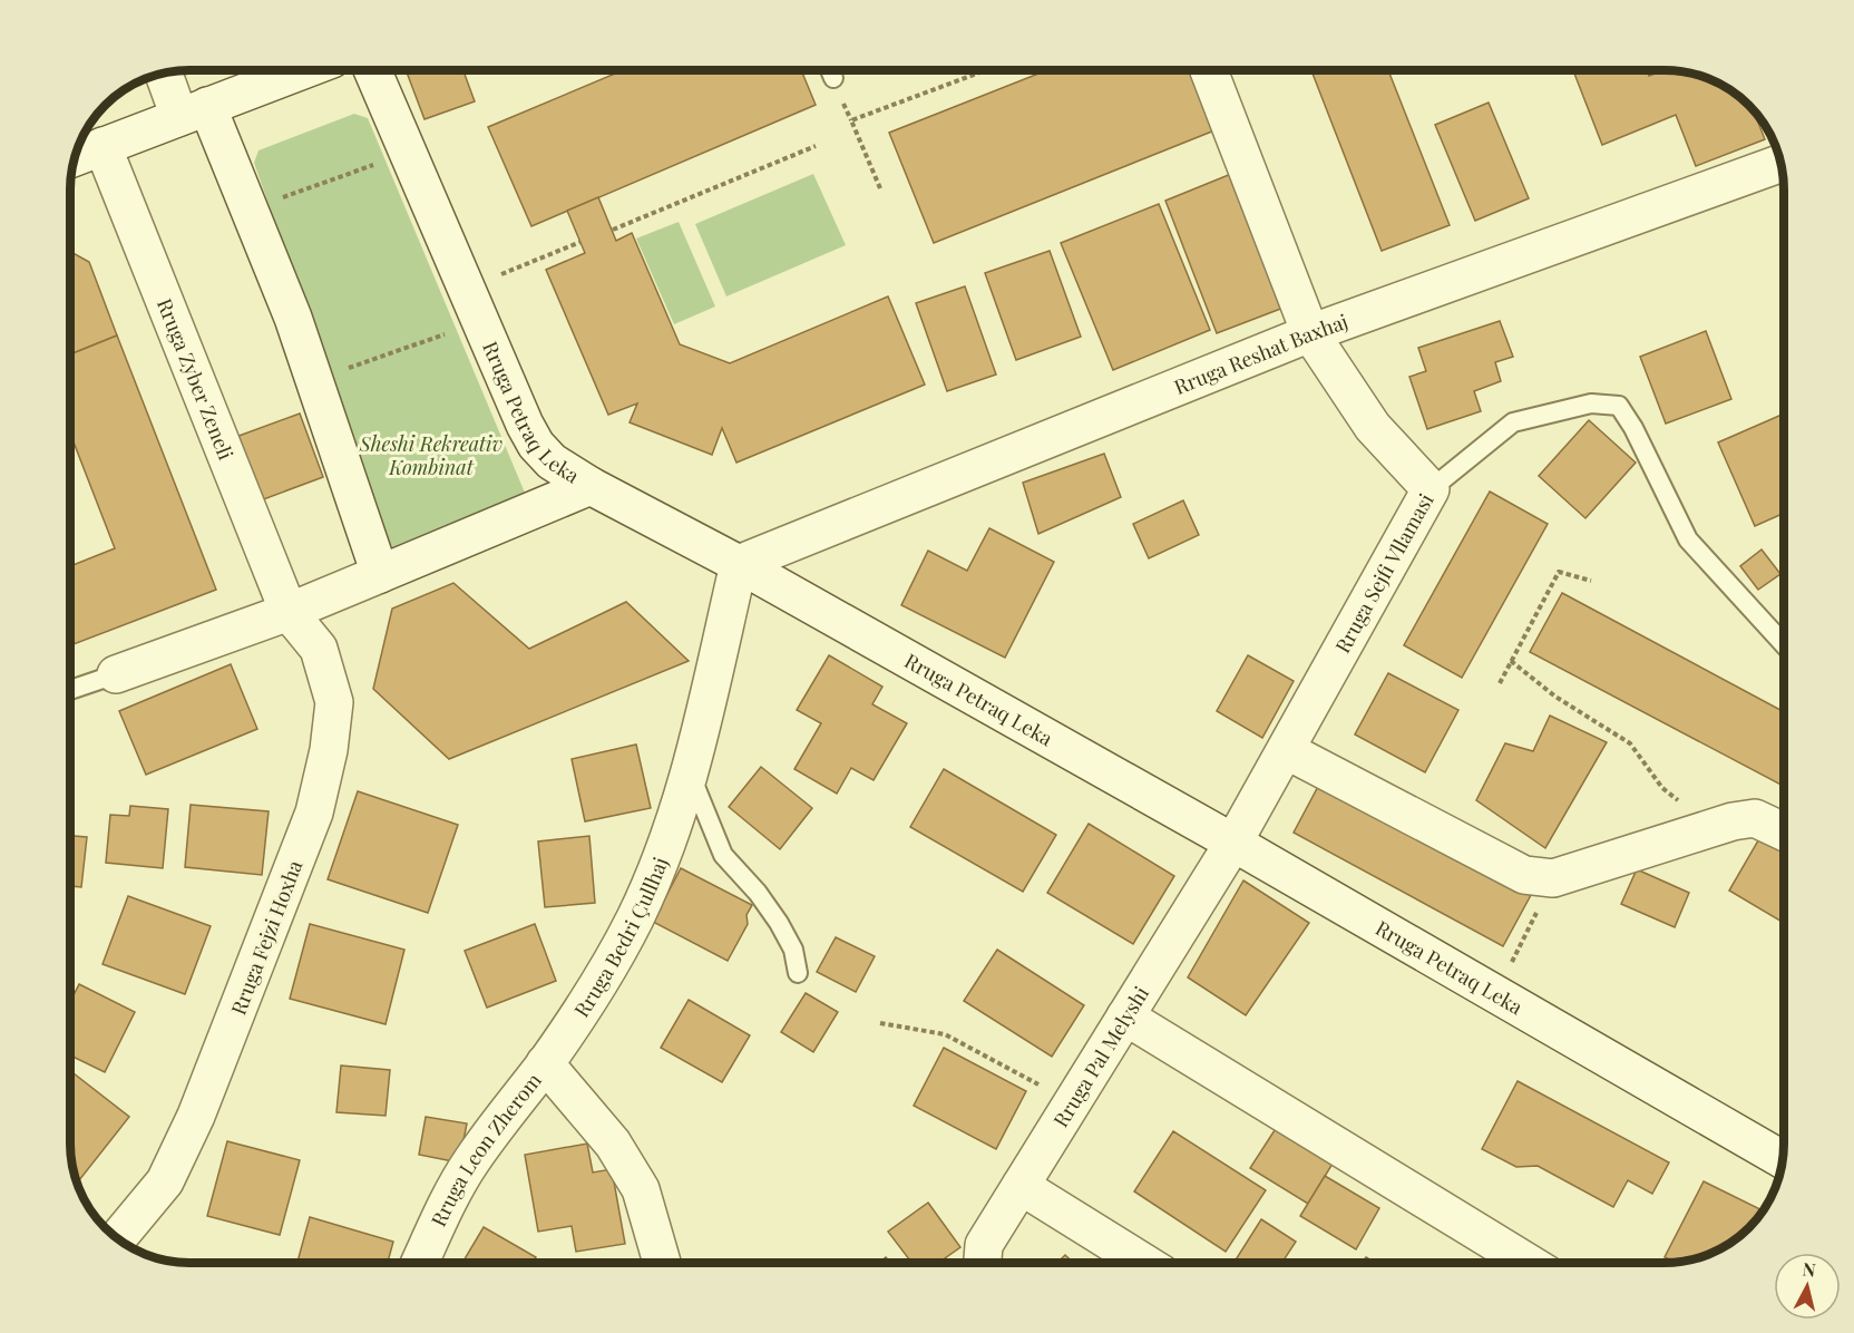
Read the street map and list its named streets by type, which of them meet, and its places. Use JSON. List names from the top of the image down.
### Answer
{
  "streets": {
    "street": [
      "Rruga Reshat Baxhaj",
      "Rruga Zyber Zeneli",
      "Rruga Petraq Leka",
      "Rruga Sejfi Vllamasi",
      "Rruga Fejzi Hoxha",
      "Rruga Bedri Çullhaj",
      "Rruga Pal Melyshi",
      "Rruga Leon Zherom"
    ]
  },
  "crossings": [
    ["Rruga Reshat Baxhaj", "Rruga Petraq Leka"],
    ["Rruga Reshat Baxhaj", "Rruga Sejfi Vllamasi"],
    ["Rruga Reshat Baxhaj", "Rruga Bedri Çullhaj"],
    ["Rruga Zyber Zeneli", "Rruga Fejzi Hoxha"],
    ["Rruga Petraq Leka", "Rruga Sejfi Vllamasi"],
    ["Rruga Petraq Leka", "Rruga Bedri Çullhaj"],
    ["Rruga Petraq Leka", "Rruga Pal Melyshi"],
    ["Rruga Sejfi Vllamasi", "Rruga Pal Melyshi"],
    ["Rruga Bedri Çullhaj", "Rruga Leon Zherom"]
  ],
  "parks": ["Sheshi Rekreativ Kombinat"],
  "north": "top"
}
